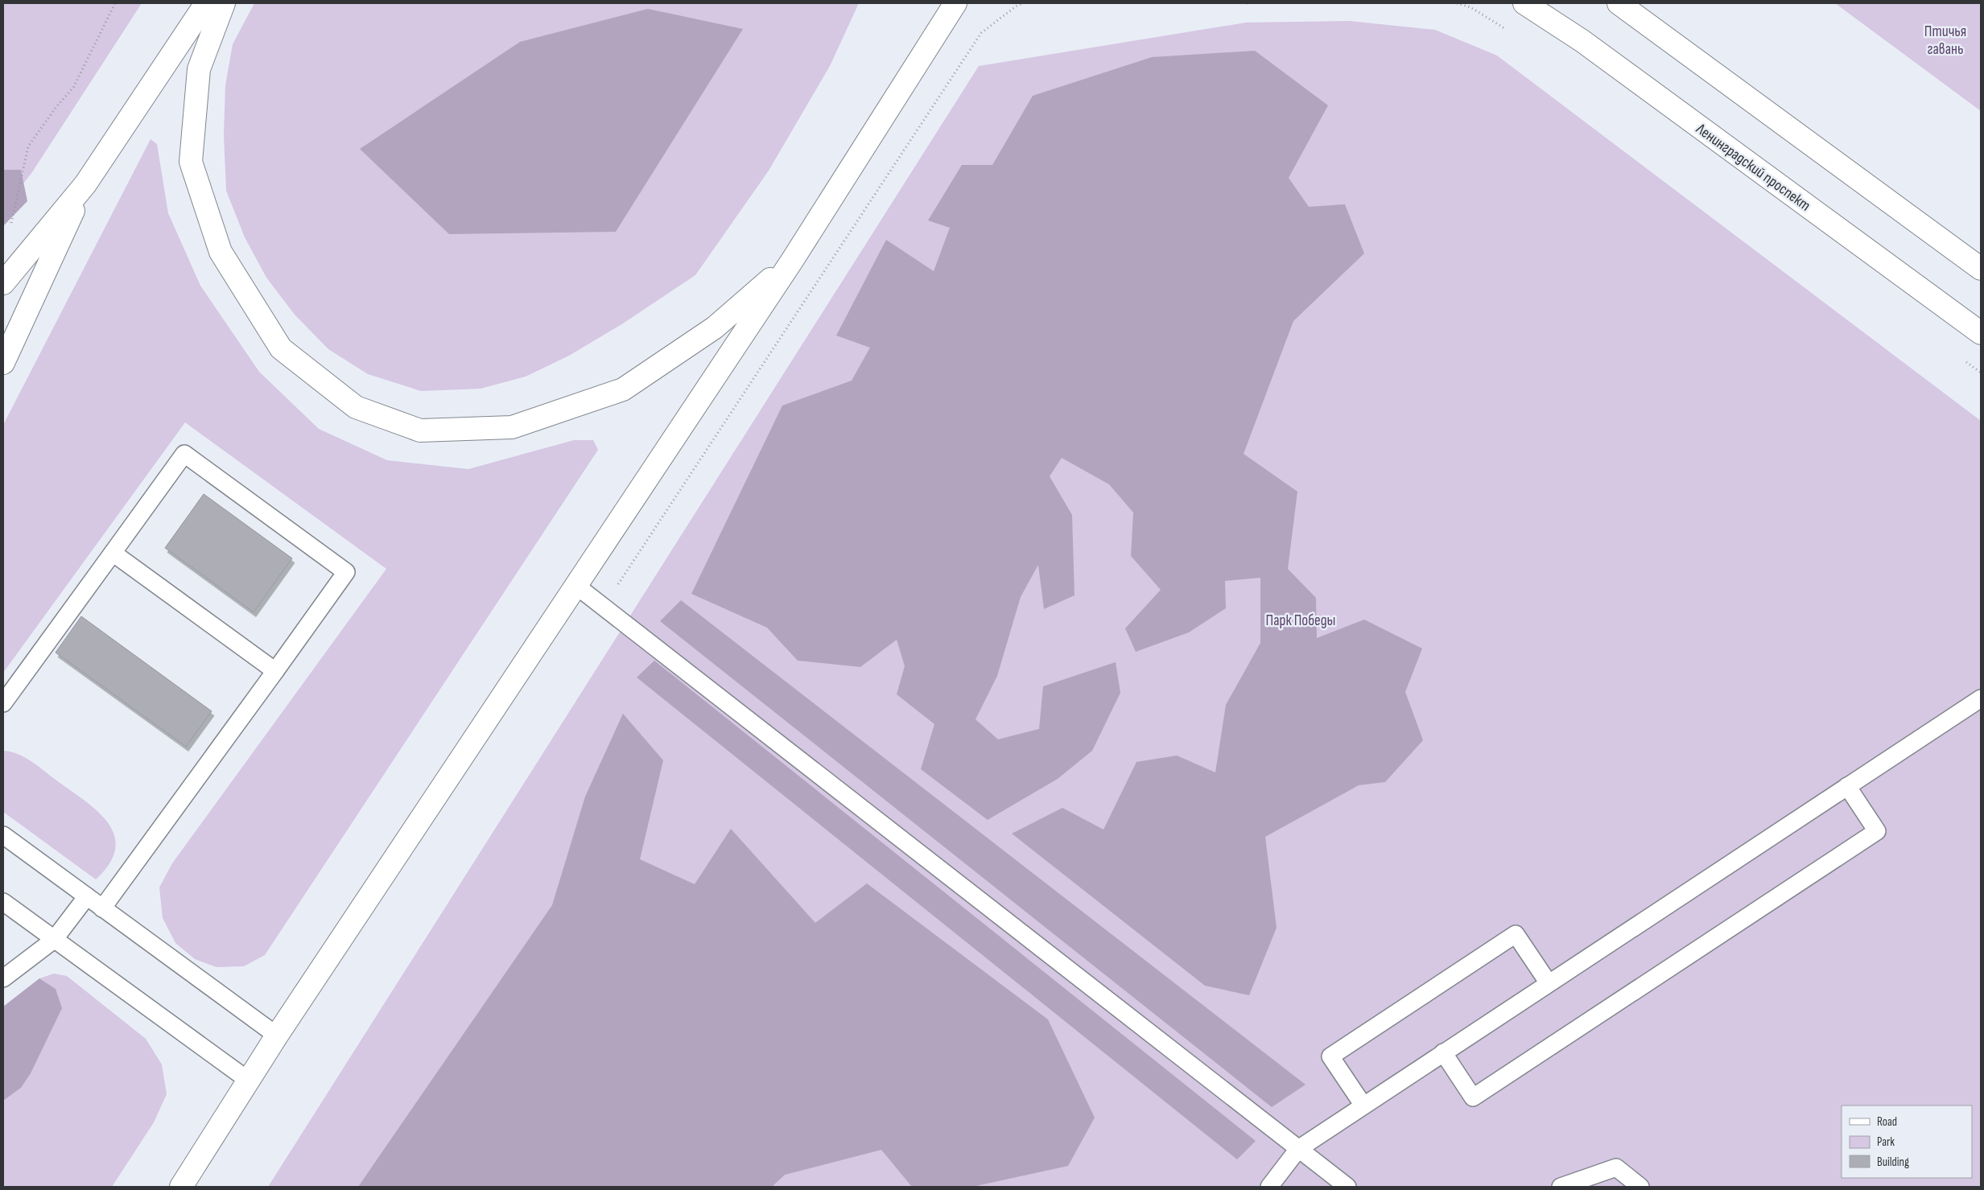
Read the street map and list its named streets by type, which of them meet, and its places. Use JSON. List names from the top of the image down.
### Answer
{
  "streets": {
    "main road": ["Ленинградский проспект"]
  },
  "parks": ["Птичья гавань", "Парк Победы"],
  "legend": ["Road", "Park", "Building"]
}
